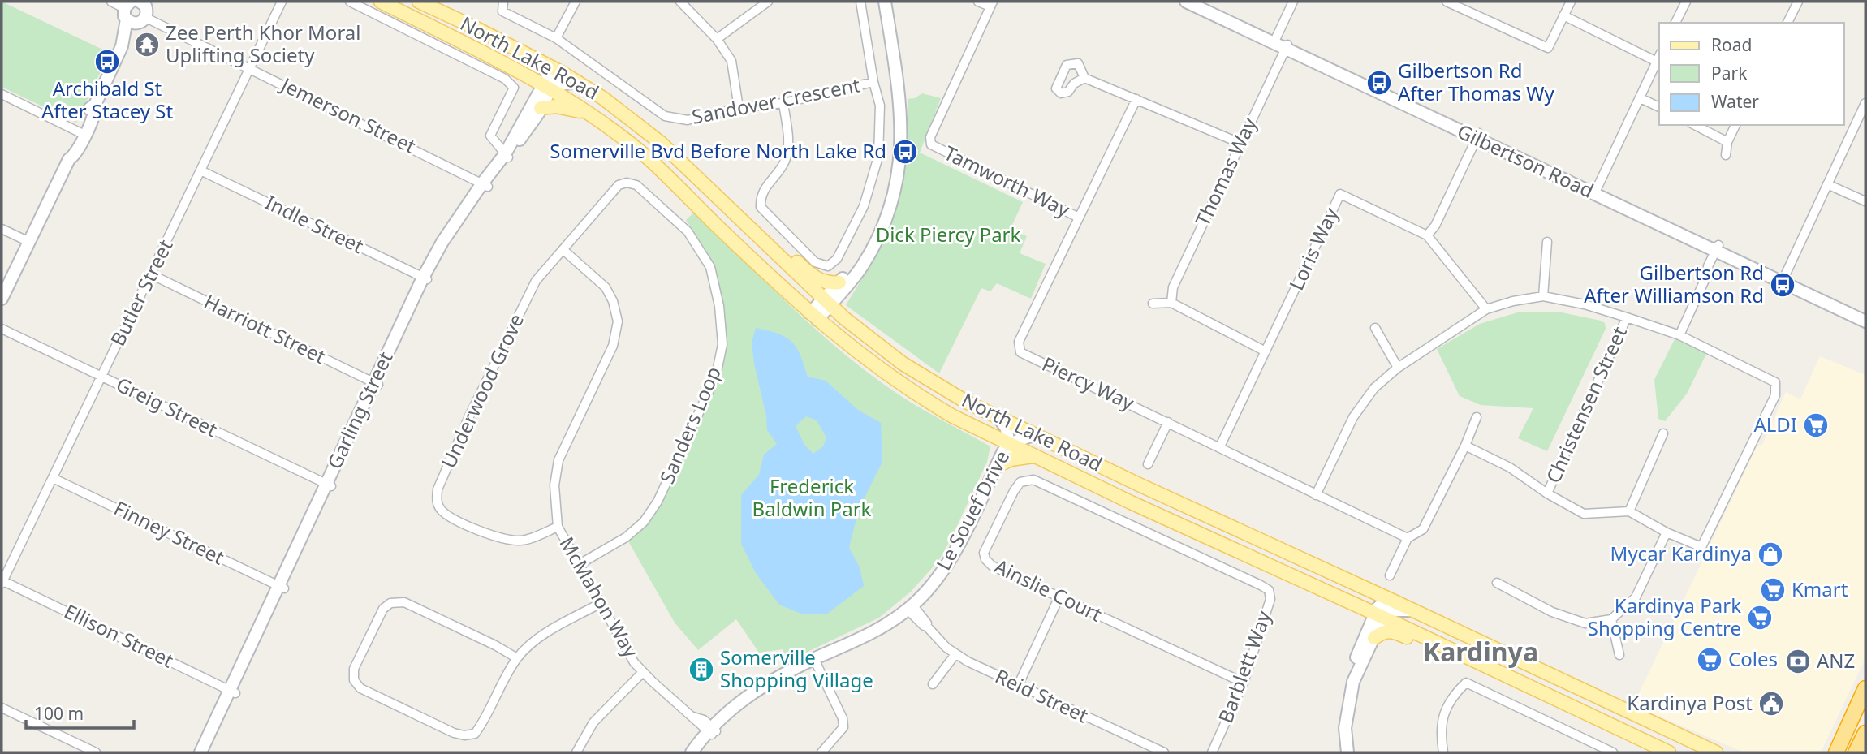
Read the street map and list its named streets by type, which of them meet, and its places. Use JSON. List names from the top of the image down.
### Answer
{
  "streets": {
    "main road": ["North Lake Road"],
    "street": [
      "Sandover Crescent",
      "Jemerson Street",
      "Gilbertson Road",
      "Thomas Way",
      "Tamworth Way",
      "Indle Street",
      "Loris Way",
      "Butler Street",
      "Harriott Street",
      "Piercy Way",
      "Underwood Grove",
      "Christensen Street",
      "Greig Street",
      "Garling Street",
      "Sanders Loop",
      "Le Souef Drive",
      "Finney Street",
      "Ainslie Court",
      "McMahon Way",
      "Ellison Street",
      "Barblett Way",
      "Reid Street"
    ]
  },
  "crossings": [
    ["North Lake Road", "Garling Street"],
    ["North Lake Road", "Le Souef Drive"],
    ["Jemerson Street", "Butler Street"],
    ["Jemerson Street", "Garling Street"],
    ["Gilbertson Road", "Thomas Way"],
    ["Tamworth Way", "Piercy Way"],
    ["Indle Street", "Butler Street"],
    ["Indle Street", "Garling Street"],
    ["Loris Way", "Piercy Way"],
    ["Butler Street", "Harriott Street"],
    ["Butler Street", "Greig Street"],
    ["Butler Street", "Finney Street"],
    ["Butler Street", "Ellison Street"],
    ["Harriott Street", "Garling Street"],
    ["Underwood Grove", "Sanders Loop"],
    ["Underwood Grove", "McMahon Way"],
    ["Greig Street", "Garling Street"],
    ["Garling Street", "Finney Street"],
    ["Garling Street", "Ellison Street"],
    ["Sanders Loop", "McMahon Way"],
    ["Le Souef Drive", "McMahon Way"],
    ["Le Souef Drive", "Reid Street"],
    ["Ainslie Court", "Barblett Way"]
  ],
  "districts": ["Kardinya"],
  "parks": ["Dick Piercy Park", "Frederick Baldwin Park"],
  "places": {
    "temple": ["Zee Perth Khor Moral Uplifting Society"],
    "bus stop": [
      "Archibald St After Stacey St",
      "Gilbertson Rd After Thomas Wy",
      "Somerville Bvd Before North Lake Rd",
      "Gilbertson Rd After Williamson Rd"
    ],
    "supermarket": [
      "ALDI",
      "Kmart",
      "Kardinya Park Shopping Centre",
      "Coles"
    ],
    "shop": ["Mycar Kardinya"],
    "bank": ["ANZ"],
    "building": ["Somerville Shopping Village"],
    "public building": ["Kardinya Post"]
  },
  "legend": ["Road", "Park", "Water"],
  "scale_bar": "100 m"
}
